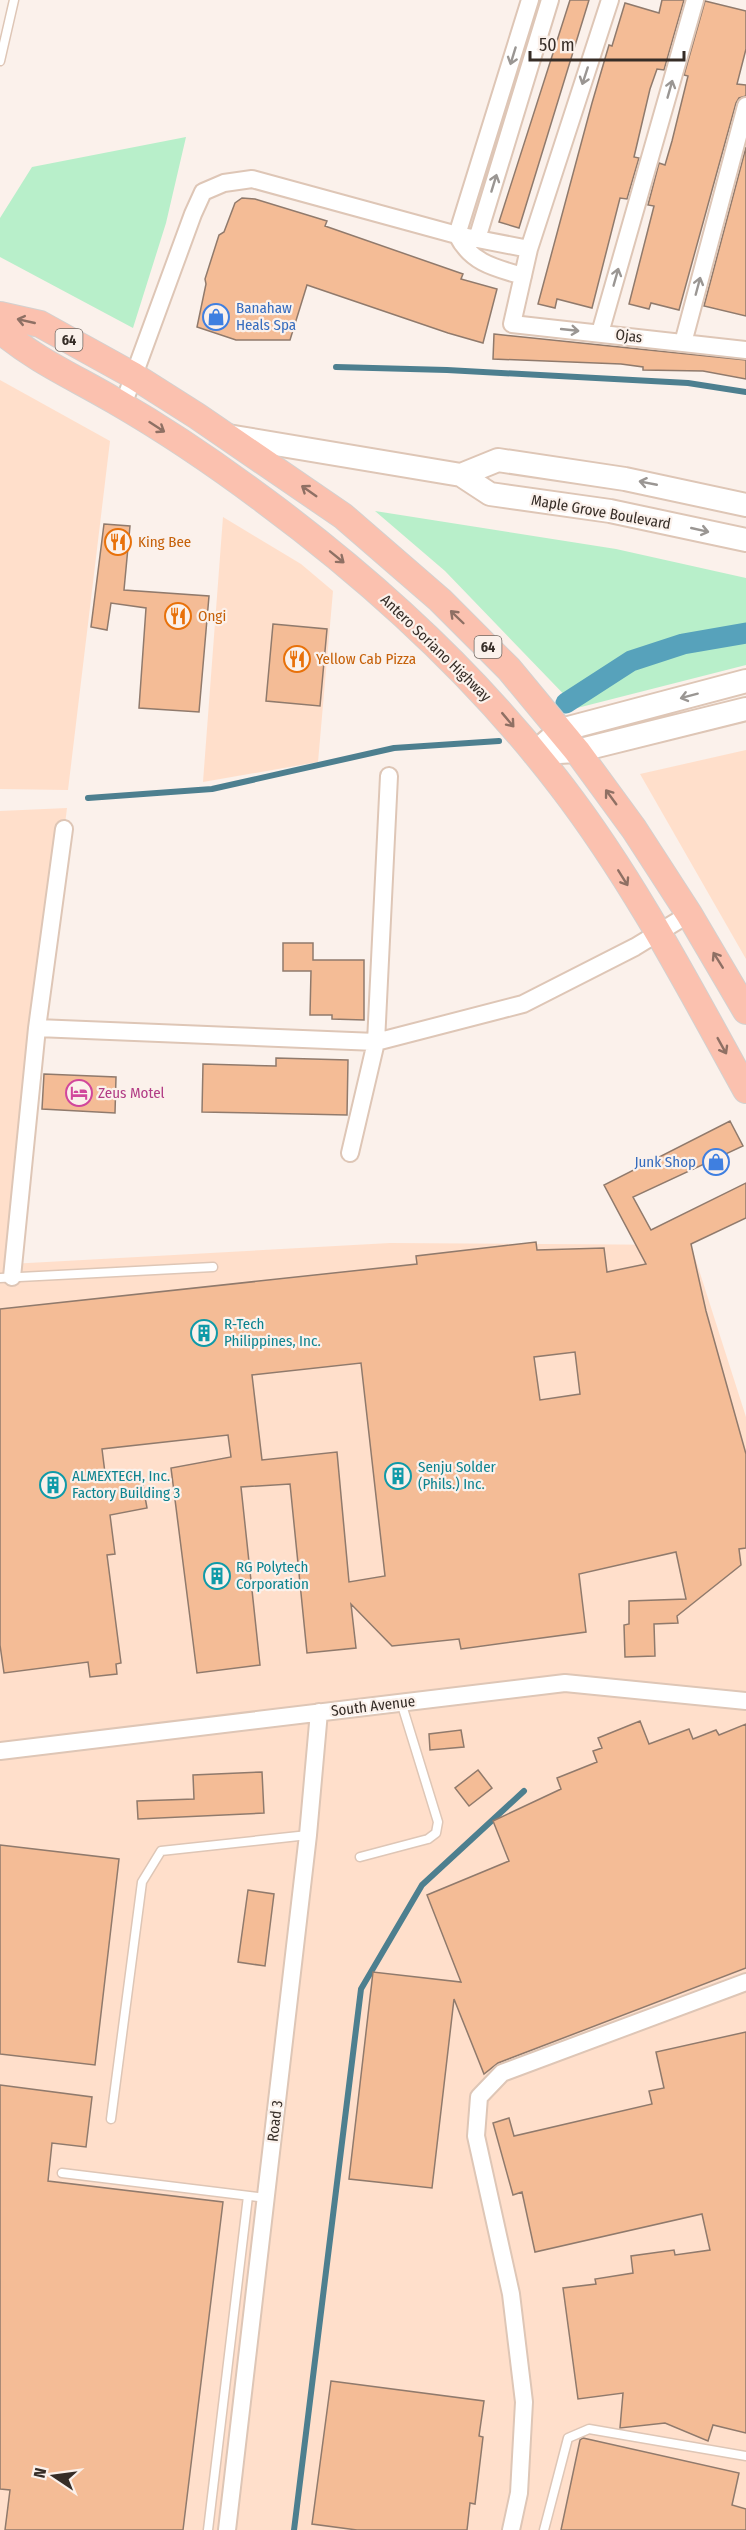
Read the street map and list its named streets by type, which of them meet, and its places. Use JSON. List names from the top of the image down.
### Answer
{
  "streets": {
    "main road": ["64", "Antero Soriano Highway"],
    "street": [
      "Ojas",
      "Maple Grove Boulevard",
      "South Avenue",
      "Road 3"
    ]
  },
  "crossings": [
    ["64", "Maple Grove Boulevard"],
    ["South Avenue", "Road 3"]
  ],
  "places": {
    "shop": ["Banahaw Heals Spa", "Junk Shop"],
    "restaurant": ["King Bee", "Ongi", "Yellow Cab Pizza"],
    "hotel": ["Zeus Motel"],
    "building": [
      "R-Tech Philippines, Inc.",
      "Senju Solder (Phils.) Inc.",
      "ALMEXTECH, Inc. Factory Building 3",
      "RG Polytech Corporation"
    ]
  },
  "scale_bar": "50 m",
  "north": "left"
}
